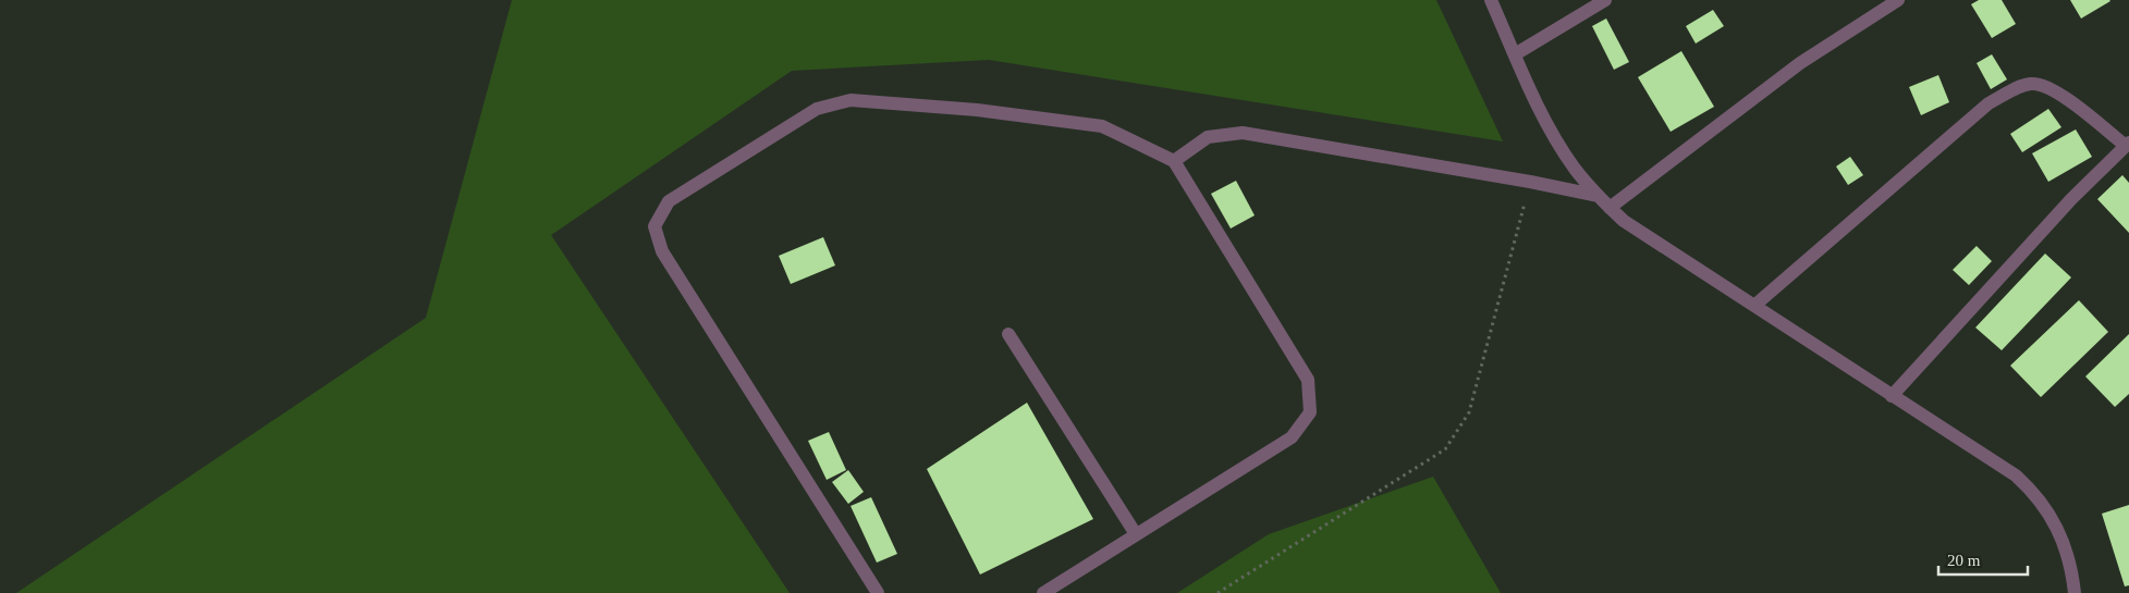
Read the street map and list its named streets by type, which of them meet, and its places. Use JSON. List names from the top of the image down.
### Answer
{
  "scale_bar": "20 m"
}
